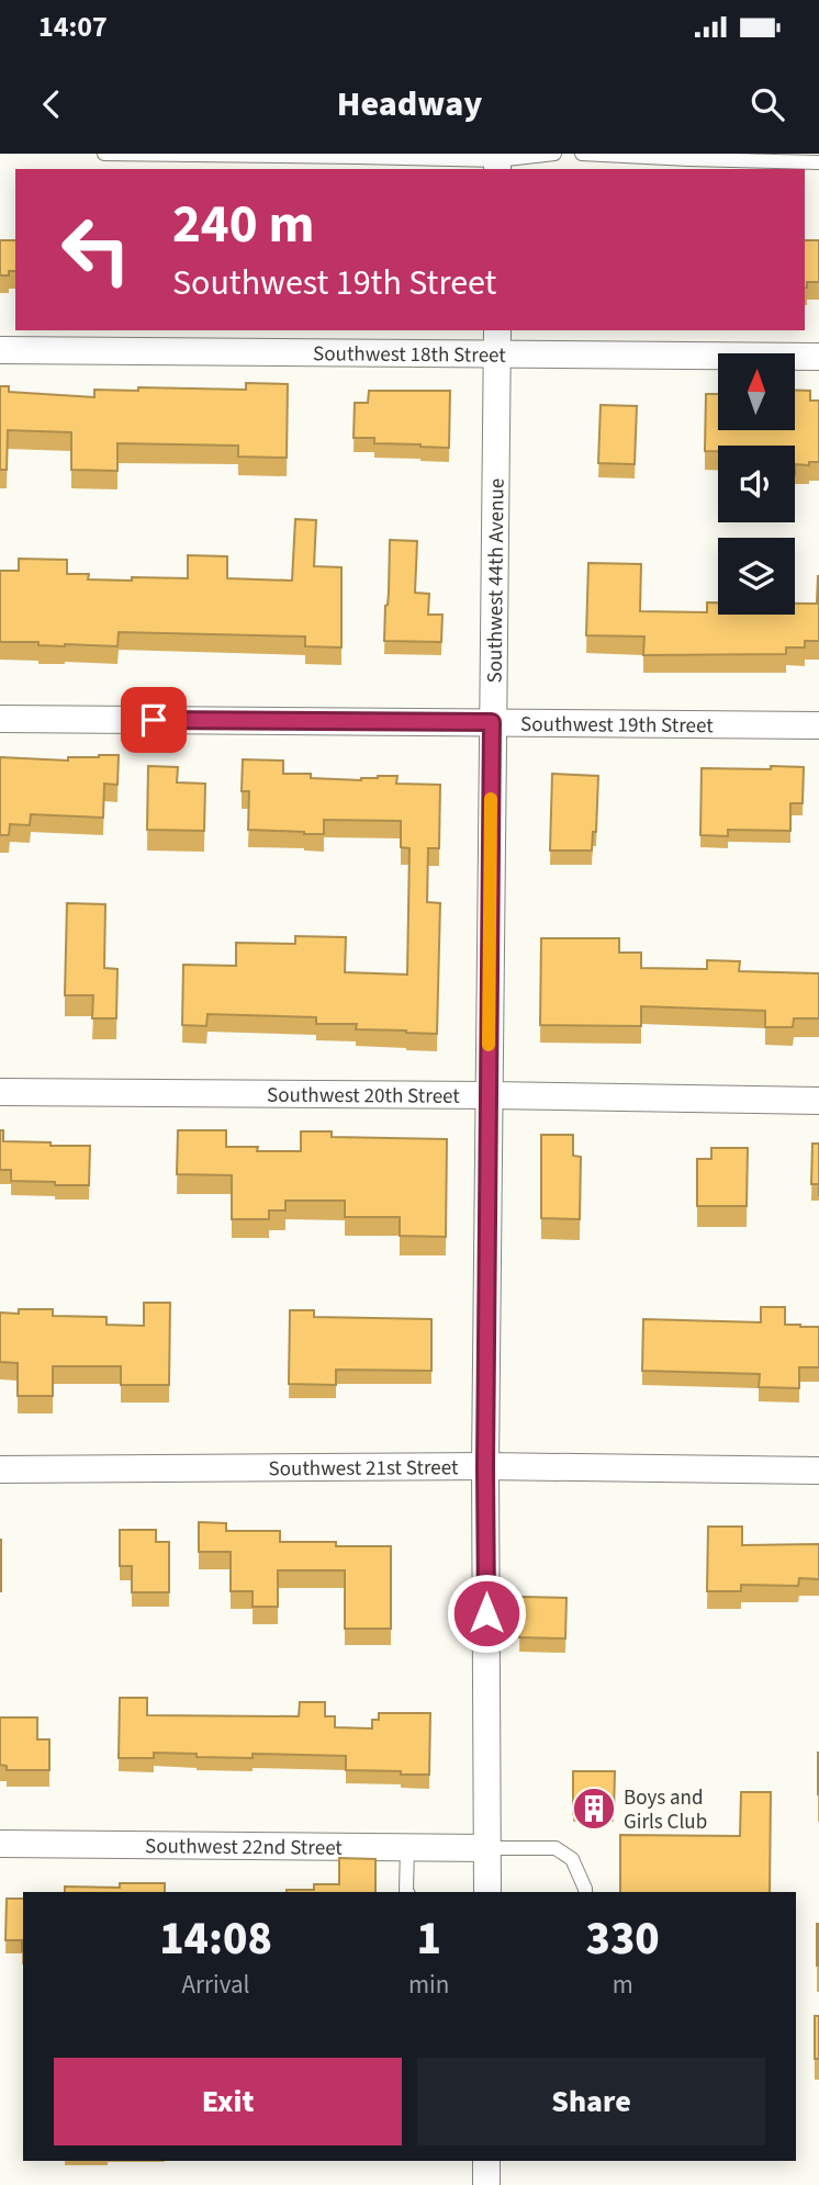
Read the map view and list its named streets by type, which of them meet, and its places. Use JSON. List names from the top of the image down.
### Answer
{
  "streets": {
    "street": [
      "Southwest 18th Street",
      "Southwest 44th Avenue",
      "Southwest 19th Street",
      "Southwest 20th Street",
      "Southwest 21st Street",
      "Southwest 22nd Street"
    ]
  },
  "crossings": [
    ["Southwest 18th Street", "Southwest 44th Avenue"],
    ["Southwest 44th Avenue", "Southwest 19th Street"],
    ["Southwest 44th Avenue", "Southwest 20th Street"],
    ["Southwest 44th Avenue", "Southwest 21st Street"],
    ["Southwest 44th Avenue", "Southwest 22nd Street"]
  ],
  "places": {
    "building": ["Boys and Girls Club"]
  },
  "north": "top",
  "page": {
    "status": "14:07",
    "header": "Headway",
    "turn": ["240 m", "Southwest 19th Street"],
    "eta": [
      "14:08",
      "Arrival",
      "1",
      "min",
      "330",
      "m"
    ],
    "buttons": ["Exit", "Share"]
  }
}
